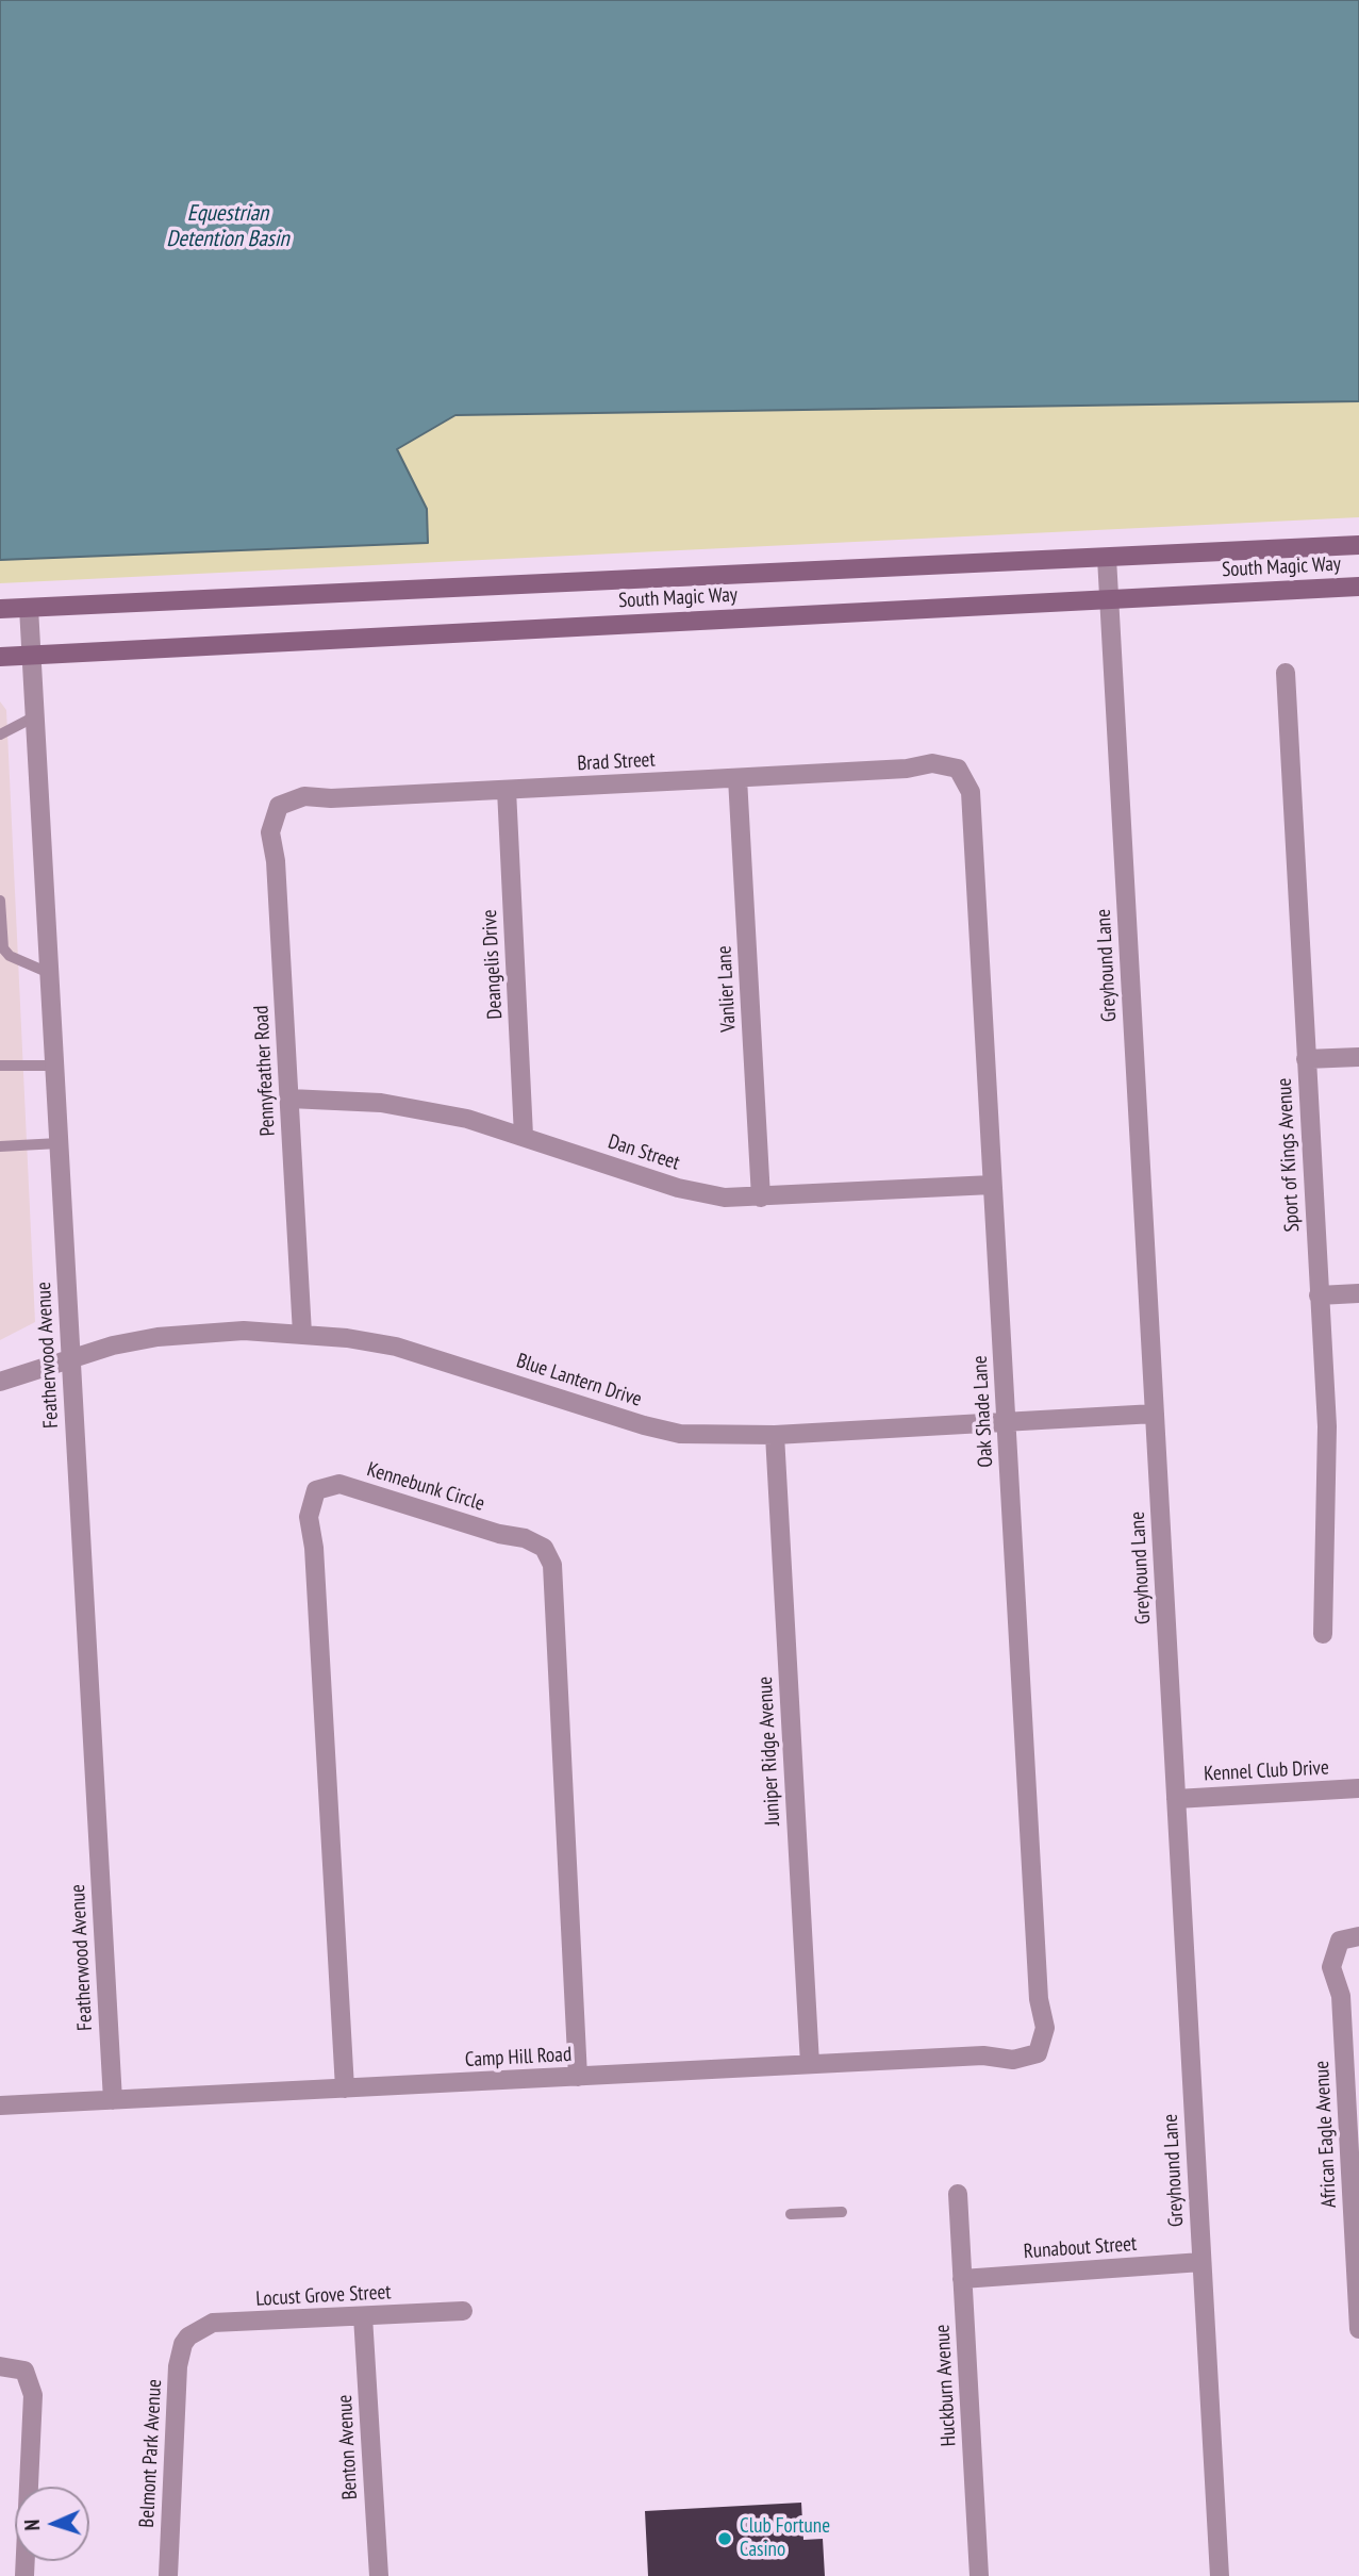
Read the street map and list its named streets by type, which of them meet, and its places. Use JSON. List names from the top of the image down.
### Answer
{
  "streets": {
    "street": [
      "South Magic Way",
      "Brad Street",
      "Deangelis Drive",
      "Greyhound Lane",
      "Vanlier Lane",
      "Pennyfeather Road",
      "Dan Street",
      "Sport of Kings Avenue",
      "Featherwood Avenue",
      "Blue Lantern Drive",
      "Oak Shade Lane",
      "Kennebunk Circle",
      "Juniper Ridge Avenue",
      "Kennel Club Drive",
      "Camp Hill Road",
      "African Eagle Avenue",
      "Runabout Street",
      "Locust Grove Street",
      "Huckburn Avenue",
      "Benton Avenue",
      "Belmont Park Avenue"
    ]
  },
  "crossings": [
    ["South Magic Way", "Greyhound Lane"],
    ["South Magic Way", "Featherwood Avenue"],
    ["Brad Street", "Deangelis Drive"],
    ["Brad Street", "Vanlier Lane"],
    ["Brad Street", "Pennyfeather Road"],
    ["Brad Street", "Oak Shade Lane"],
    ["Deangelis Drive", "Dan Street"],
    ["Greyhound Lane", "Blue Lantern Drive"],
    ["Greyhound Lane", "Kennel Club Drive"],
    ["Greyhound Lane", "Runabout Street"],
    ["Vanlier Lane", "Dan Street"],
    ["Pennyfeather Road", "Dan Street"],
    ["Pennyfeather Road", "Blue Lantern Drive"],
    ["Dan Street", "Oak Shade Lane"],
    ["Featherwood Avenue", "Blue Lantern Drive"],
    ["Featherwood Avenue", "Camp Hill Road"],
    ["Blue Lantern Drive", "Oak Shade Lane"],
    ["Blue Lantern Drive", "Juniper Ridge Avenue"],
    ["Oak Shade Lane", "Camp Hill Road"],
    ["Kennebunk Circle", "Camp Hill Road"],
    ["Juniper Ridge Avenue", "Camp Hill Road"],
    ["Runabout Street", "Huckburn Avenue"],
    ["Locust Grove Street", "Benton Avenue"],
    ["Locust Grove Street", "Belmont Park Avenue"]
  ],
  "water": ["Equestrian Detention Basin"],
  "places": ["Club Fortune Casino"],
  "north": "left"
}
